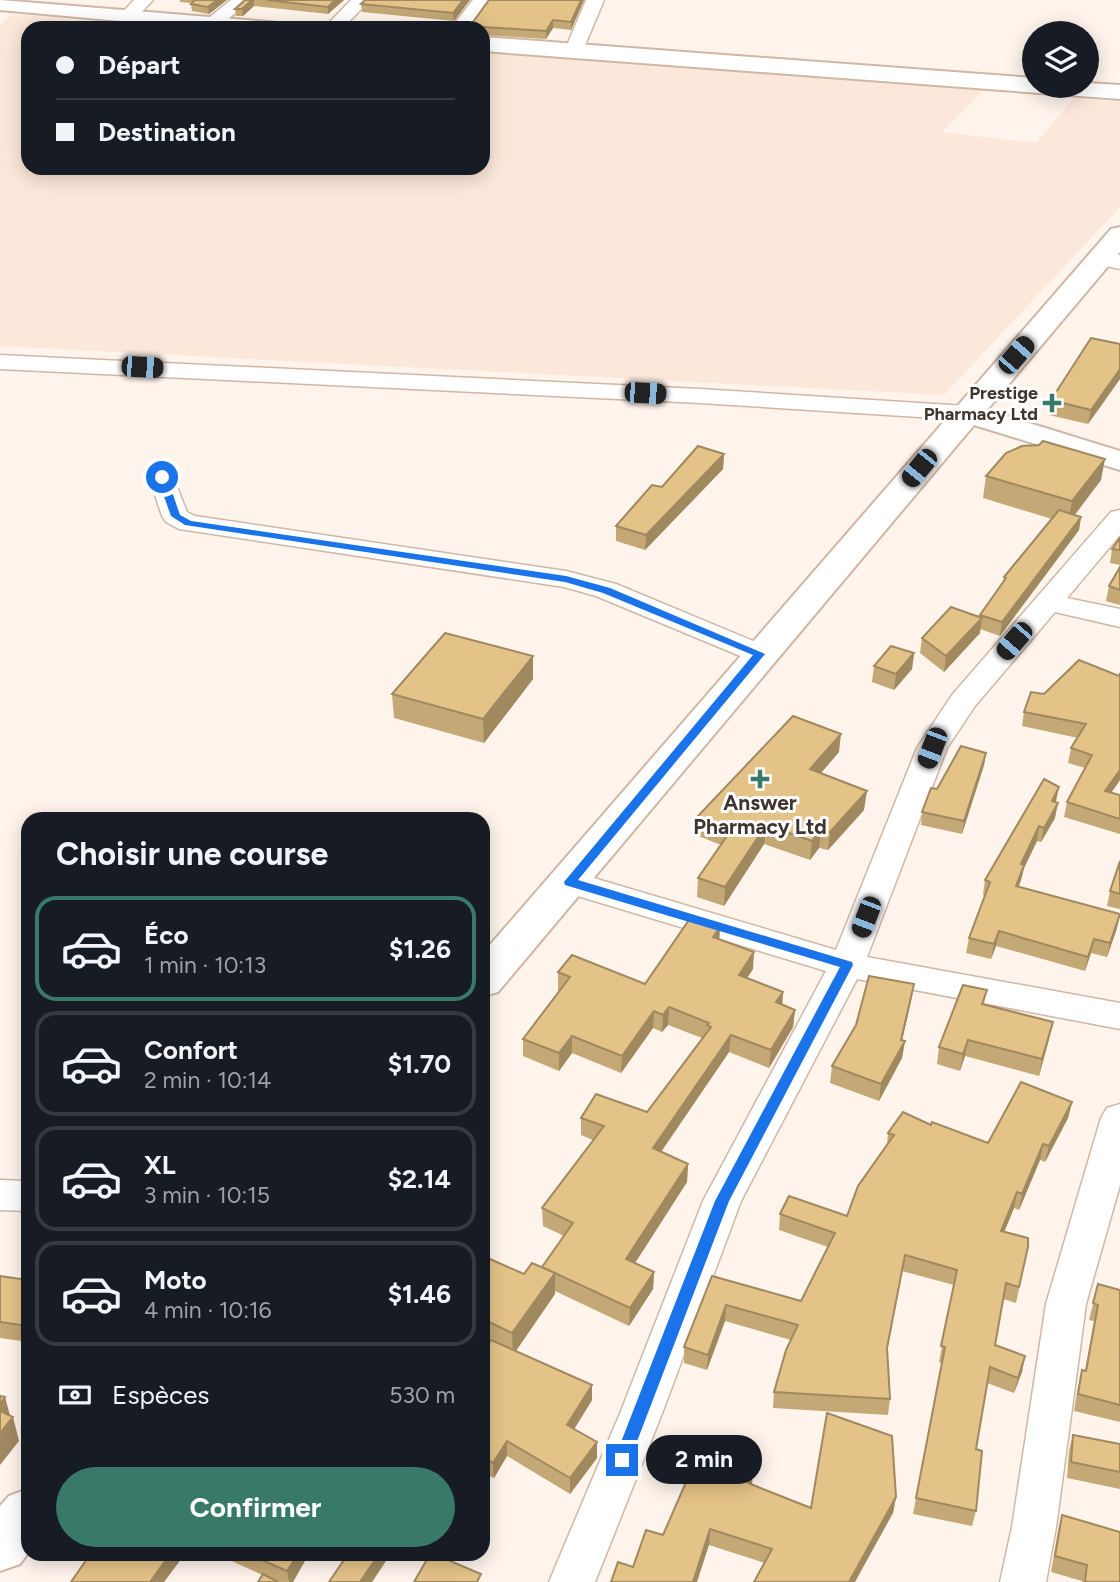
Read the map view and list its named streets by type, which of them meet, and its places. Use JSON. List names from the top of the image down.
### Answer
{
  "places": {
    "health": ["Prestige Pharmacy Ltd", "Answer Pharmacy Ltd"]
  },
  "page": {
    "banner": ["Départ", "Destination"],
    "heading": "Choisir une course",
    "list": [
      {
        "name": "Éco",
        "note": "1 min · 10:13",
        "value": "$1.26"
      },
      {
        "name": "Confort",
        "note": "2 min · 10:14",
        "value": "$1.70"
      },
      {
        "name": "XL",
        "note": "3 min · 10:15",
        "value": "$2.14"
      },
      {
        "name": "Moto",
        "note": "4 min · 10:16",
        "value": "$1.46"
      }
    ],
    "pay": ["Espèces", "530 m"],
    "bubble": "2 min",
    "buttons": "Confirmer"
  }
}
